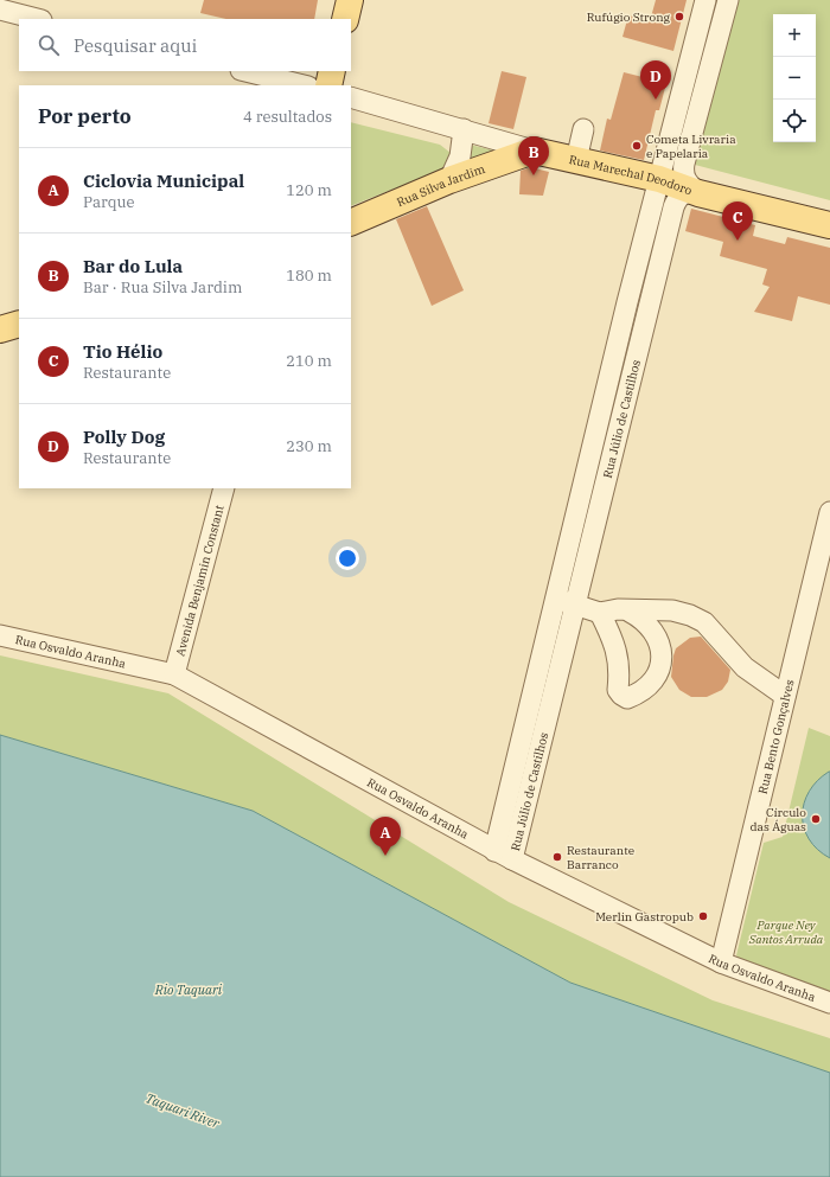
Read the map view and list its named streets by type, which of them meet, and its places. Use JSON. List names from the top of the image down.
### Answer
{
  "streets": {
    "main road": ["Rua Marechal Deodoro", "Rua Silva Jardim"],
    "street": [
      "Rua Júlio de Castilhos",
      "Avenida Benjamin Constant",
      "Rua Osvaldo Aranha",
      "Rua Bento Gonçalves"
    ]
  },
  "crossings": [
    ["Rua Marechal Deodoro", "Rua Silva Jardim"],
    ["Rua Marechal Deodoro", "Rua Júlio de Castilhos"],
    ["Rua Júlio de Castilhos", "Rua Osvaldo Aranha"],
    ["Avenida Benjamin Constant", "Rua Osvaldo Aranha"],
    ["Rua Osvaldo Aranha", "Rua Bento Gonçalves"]
  ],
  "water": ["Rio Taquari", "Taquari River"],
  "parks": ["Parque Ney Santos Arruda"],
  "places": [
    "Rufúgio Strong",
    "Cometa Livraria e Papelaria",
    "Círculo das Águas",
    "Restaurante Barranco",
    "Merlin Gastropub"
  ],
  "page": {
    "map_buttons": ["+", "−"],
    "search": "Pesquisar aqui",
    "pins": [
      "D",
      "B",
      "C",
      "A"
    ],
    "heading": ["Por perto", "4 resultados"],
    "list": [
      {
        "mark": "A",
        "name": "Ciclovia Municipal",
        "note": "Parque",
        "value": "120 m"
      },
      {
        "mark": "B",
        "name": "Bar do Lula",
        "note": "Bar · Rua Silva Jardim",
        "value": "180 m"
      },
      {
        "mark": "C",
        "name": "Tio Hélio",
        "note": "Restaurante",
        "value": "210 m"
      },
      {
        "mark": "D",
        "name": "Polly Dog",
        "note": "Restaurante",
        "value": "230 m"
      }
    ]
  }
}
